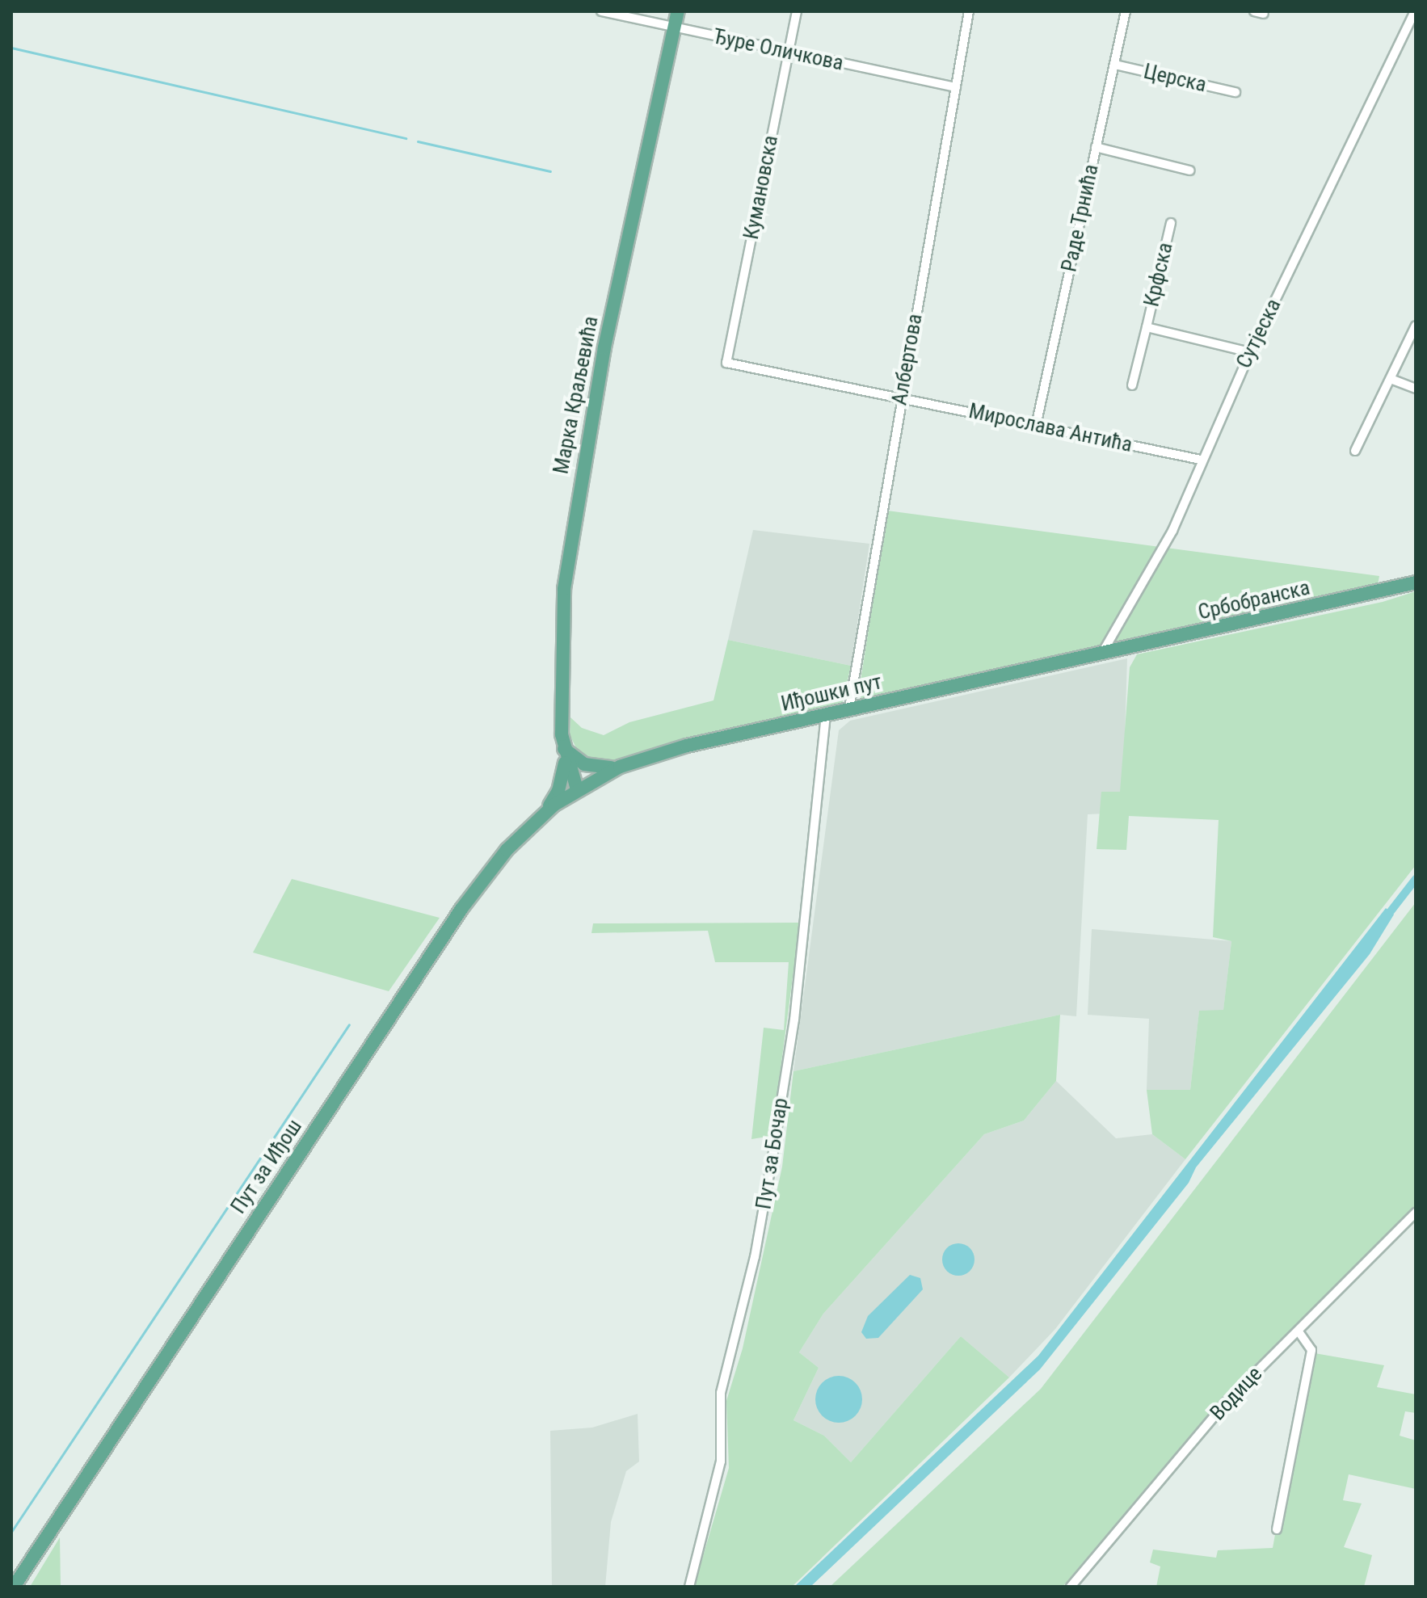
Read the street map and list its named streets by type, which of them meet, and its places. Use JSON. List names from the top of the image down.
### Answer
{
  "streets": {
    "main road": [
      "Марка Краљевића",
      "Србобранска",
      "Иђошки пут",
      "Пут за Иђош"
    ],
    "street": [
      "Ђуре Оличкова",
      "Церска",
      "Кумановска",
      "Раде Трнића",
      "Крфска",
      "Сутјеска",
      "Албертова",
      "Мирослава Антића",
      "Пут за Бочар",
      "Водице"
    ]
  },
  "crossings": [
    ["Ђуре Оличкова", "Кумановска"],
    ["Ђуре Оличкова", "Албертова"],
    ["Ђуре Оличкова", "Марка Краљевића"],
    ["Церска", "Раде Трнића"],
    ["Кумановска", "Мирослава Антића"],
    ["Раде Трнића", "Мирослава Антића"],
    ["Крфска", "Сутјеска"],
    ["Сутјеска", "Мирослава Антића"],
    ["Сутјеска", "Србобранска"],
    ["Сутјеска", "Иђошки пут"],
    ["Албертова", "Мирослава Антића"],
    ["Албертова", "Иђошки пут"],
    ["Марка Краљевића", "Иђошки пут"],
    ["Марка Краљевића", "Пут за Иђош"],
    ["Србобранска", "Иђошки пут"],
    ["Иђошки пут", "Пут за Бочар"],
    ["Иђошки пут", "Пут за Иђош"]
  ]
}
